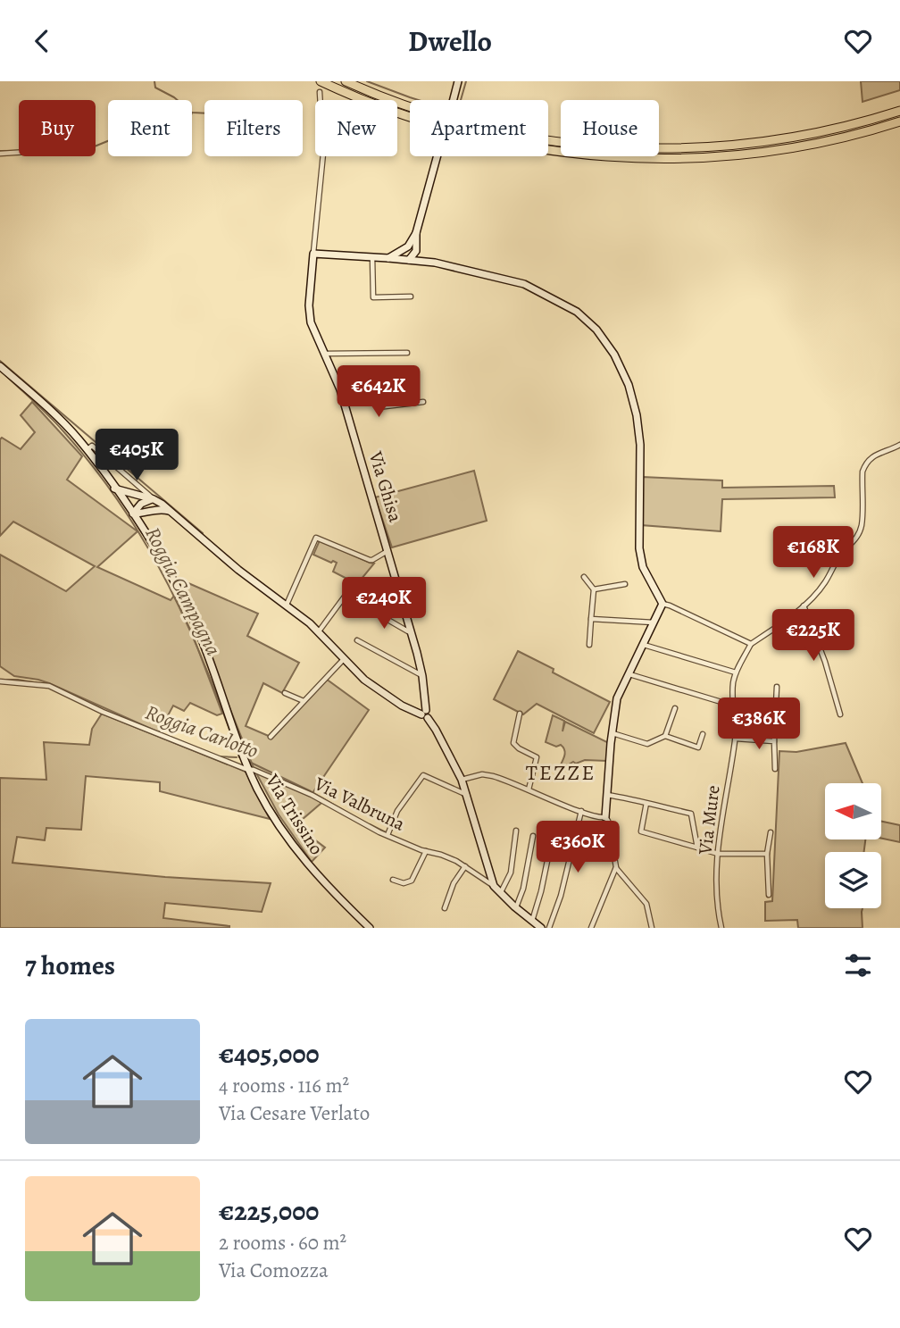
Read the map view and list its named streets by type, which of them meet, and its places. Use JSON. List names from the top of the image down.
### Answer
{
  "streets": {
    "street": [
      "Via Ghisa",
      "Via Valbruna",
      "Via Trissino",
      "Via Mure"
    ]
  },
  "crossings": [
    ["Via Valbruna", "Via Trissino"]
  ],
  "districts": ["TEZZE"],
  "water": ["Roggia Campagna", "Roggia Carlotto"],
  "north": "left",
  "page": {
    "header": "Dwello",
    "chip": [
      "Buy",
      "Rent",
      "Filters",
      "New",
      "Apartment",
      "House"
    ],
    "price": [
      "€642K",
      "€405K",
      "€168K",
      "€240K",
      "€225K",
      "€386K",
      "€360K"
    ],
    "heading": "7 homes",
    "list": [
      {
        "name": "€405,000",
        "note": "4 rooms · 116 m² · Via Cesare Verlato"
      },
      {
        "name": "€225,000",
        "note": "2 rooms · 60 m² · Via Comozza"
      }
    ]
  }
}
